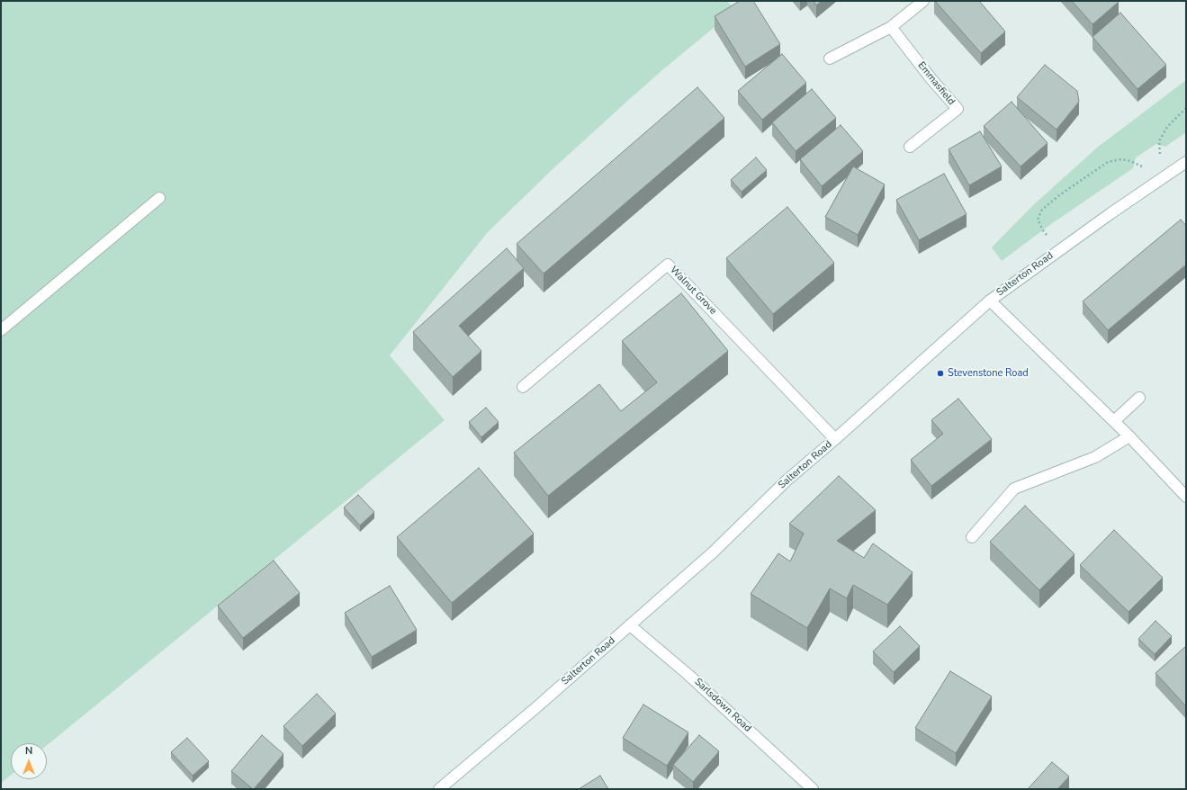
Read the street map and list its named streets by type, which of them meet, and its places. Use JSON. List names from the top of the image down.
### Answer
{
  "streets": {
    "street": [
      "Emmasfield",
      "Salterton Road",
      "Walnut Grove",
      "Sarlsdown Road"
    ]
  },
  "crossings": [
    ["Salterton Road", "Walnut Grove"],
    ["Salterton Road", "Sarlsdown Road"]
  ],
  "places": ["Stevenstone Road"],
  "north": "top"
}
